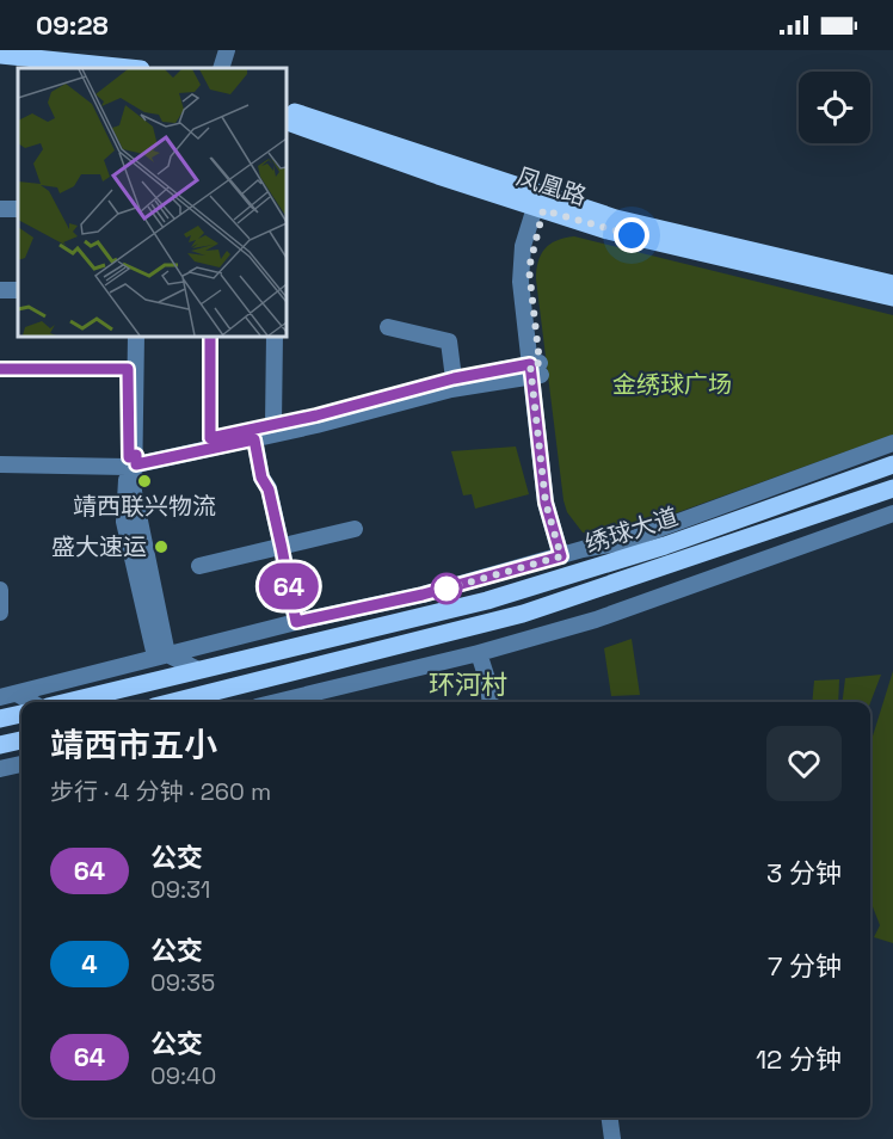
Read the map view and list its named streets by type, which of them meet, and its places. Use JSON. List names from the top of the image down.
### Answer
{
  "streets": {
    "main road": ["凤凰路", "绣球大道"]
  },
  "districts": ["环河村"],
  "parks": ["金绣球广场"],
  "places": ["靖西联兴物流", "盛大速运"],
  "lines": ["bus line 64"],
  "page": {
    "status": "09:28",
    "on_map": "64",
    "heading": ["靖西市五小", "步行 · 4 分钟 · 260 m"],
    "list": [
      {
        "mark": "64",
        "name": "公交",
        "note": "09:31",
        "value": "3 分钟"
      },
      {
        "mark": "4",
        "name": "公交",
        "note": "09:35",
        "value": "7 分钟"
      },
      {
        "mark": "64",
        "name": "公交",
        "note": "09:40",
        "value": "12 分钟"
      }
    ]
  }
}
